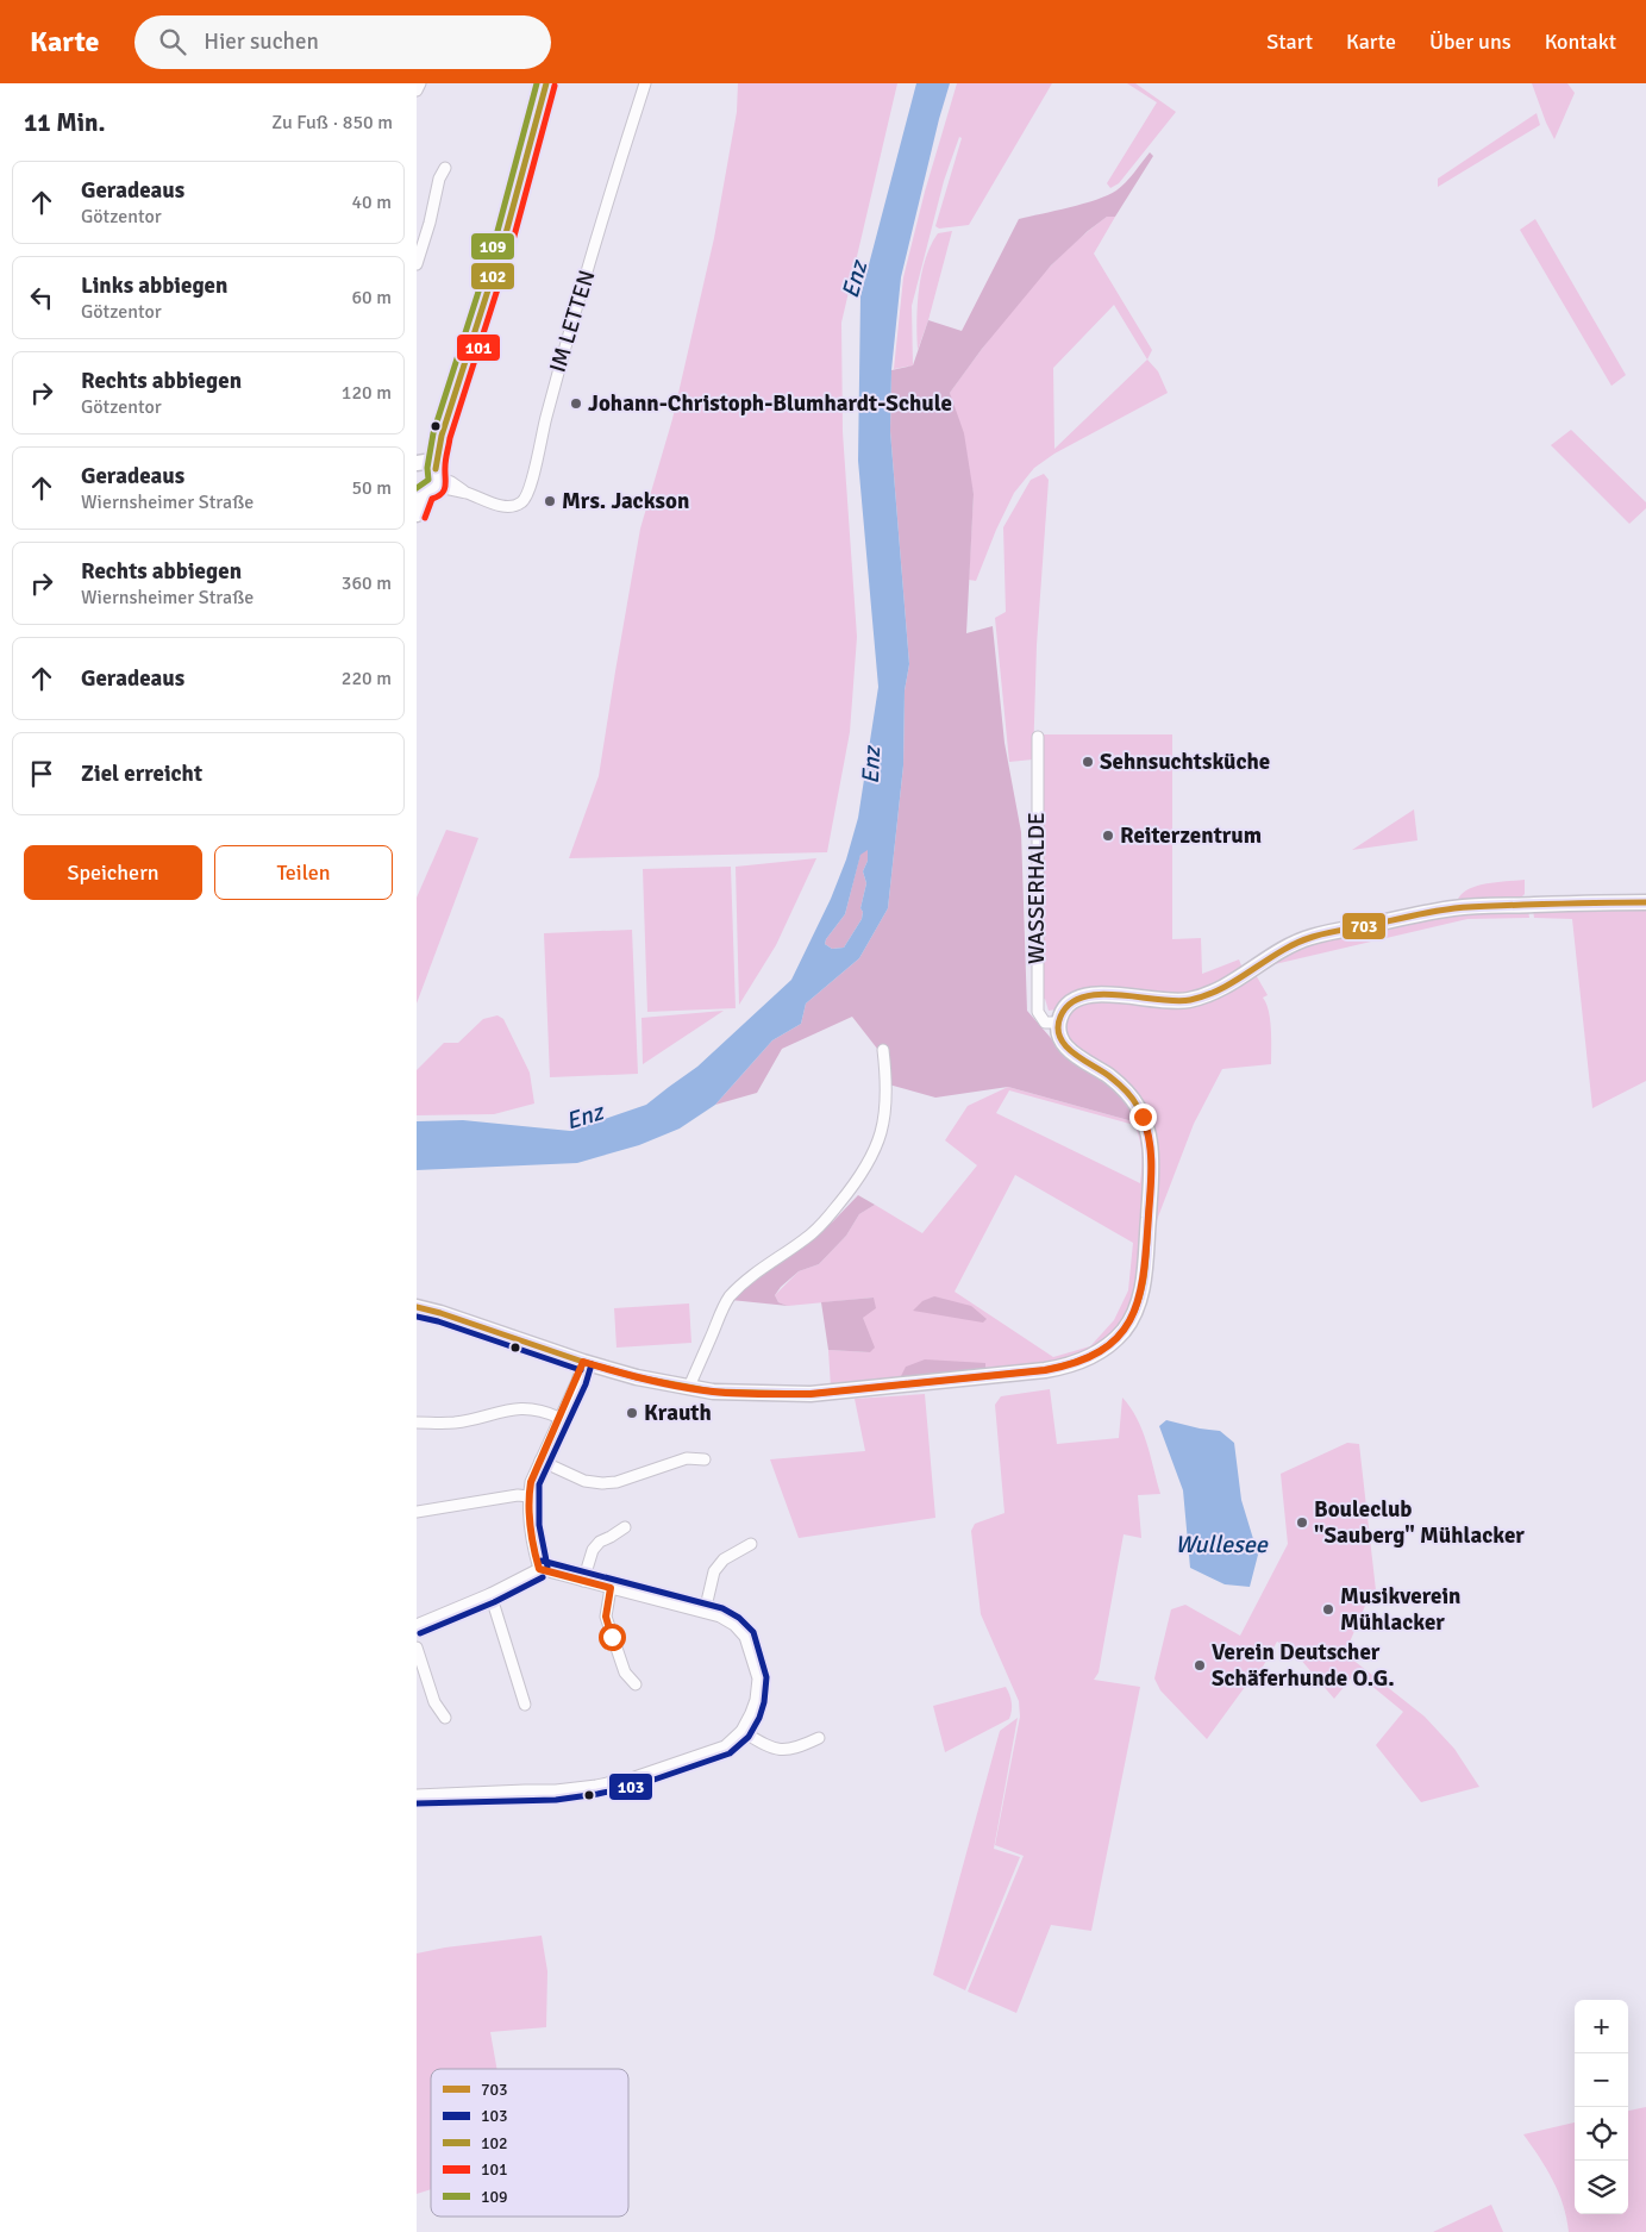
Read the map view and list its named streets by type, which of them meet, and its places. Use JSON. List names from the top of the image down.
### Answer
{
  "streets": {
    "street": ["IM LETTEN", "WASSERHALDE"]
  },
  "water": ["Enz", "Wullesee"],
  "places": [
    "Johann-Christoph-Blumhardt-Schule",
    "Mrs. Jackson",
    "Sehnsuchtsküche",
    "Reiterzentrum",
    "Krauth",
    "Bouleclub \"Sauberg\" Mühlacker",
    "Musikverein Mühlacker",
    "Verein Deutscher Schäferhunde O.G."
  ],
  "lines": [
    "transit line 102",
    "transit line 109",
    "transit line 101",
    "transit line 703",
    "transit line 103"
  ],
  "legend": [
    "703",
    "103",
    "102",
    "101",
    "109"
  ],
  "page": {
    "header": "Karte",
    "search": "Hier suchen",
    "nav": [
      "Start",
      "Karte",
      "Über uns",
      "Kontakt"
    ],
    "heading": ["11 Min.", "Zu Fuß · 850 m"],
    "list": [
      ["Geradeaus", "Götzentor", "40 m"],
      ["Links abbiegen", "Götzentor", "60 m"],
      ["Rechts abbiegen", "Götzentor", "120 m"],
      ["Geradeaus", "Wiernsheimer Straße", "50 m"],
      ["Rechts abbiegen", "Wiernsheimer Straße", "360 m"],
      ["Geradeaus", "220 m"],
      "Ziel erreicht"
    ],
    "buttons": ["Speichern", "Teilen"],
    "map_buttons": ["+", "−"]
  }
}
